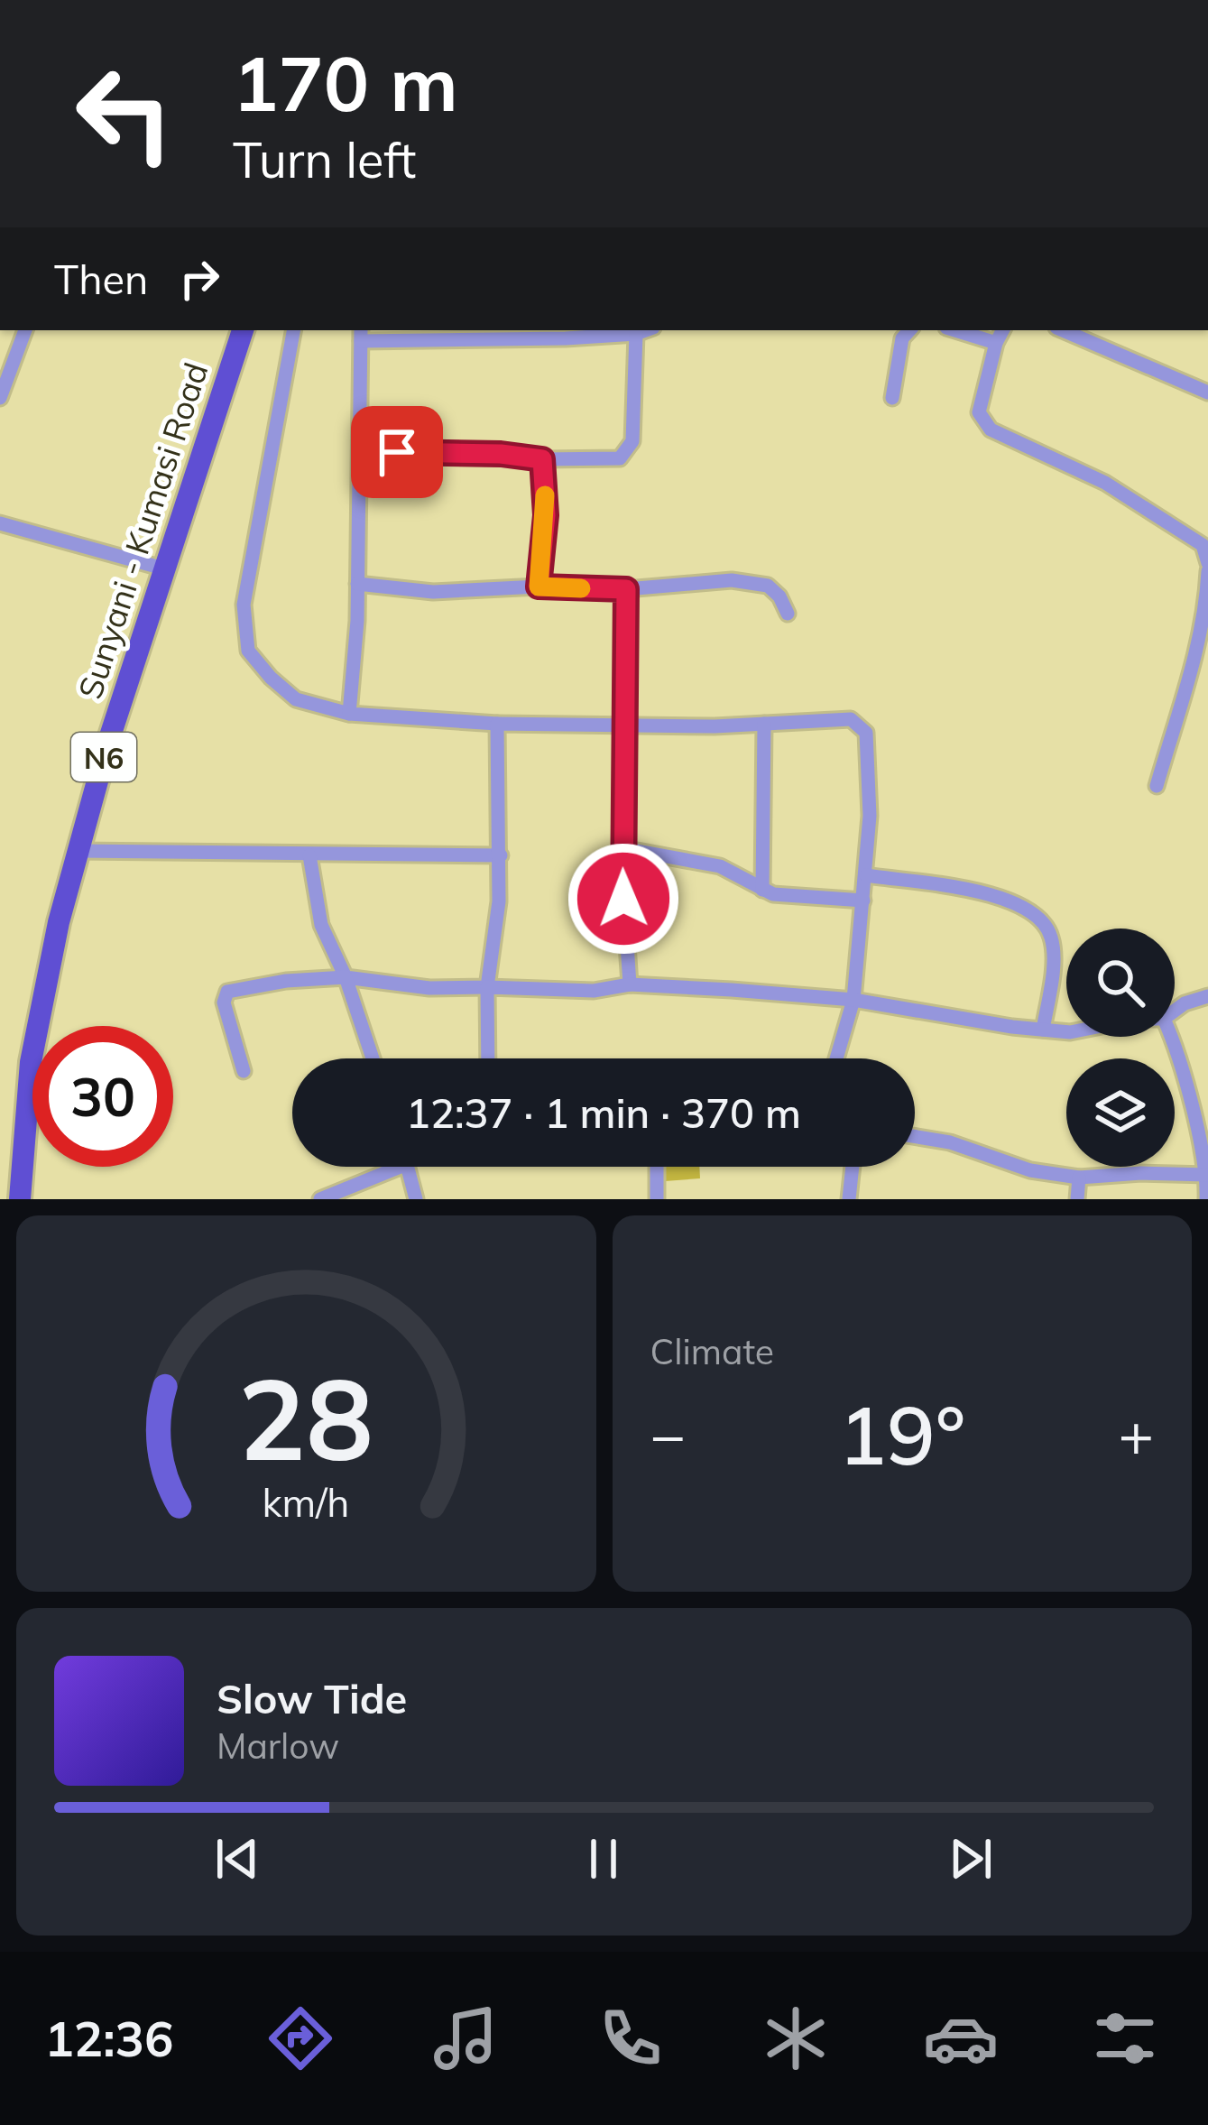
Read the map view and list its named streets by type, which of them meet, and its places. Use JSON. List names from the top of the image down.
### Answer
{
  "streets": {
    "main road": ["Sunyani - Kumasi Road", "N6"]
  },
  "page": {
    "turn": ["170 m", "Turn left"],
    "then": "Then",
    "limit": "30",
    "trip": "12:37 · 1 min · 370 m",
    "tile": "Climate",
    "heat": ["−", "19°", "+"],
    "song": ["Slow Tide", "Marlow"],
    "tabs": "12:36",
    "gauge": ["28", "km/h"]
  }
}
